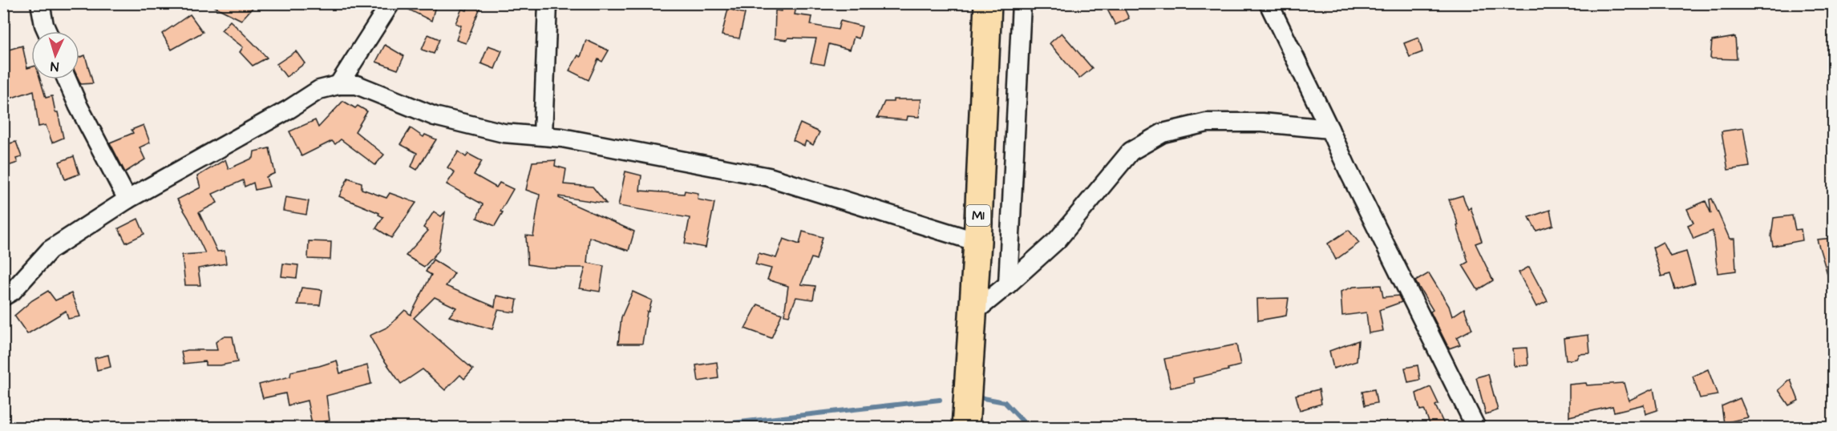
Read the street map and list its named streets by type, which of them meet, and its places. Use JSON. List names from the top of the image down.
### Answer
{
  "streets": {
    "highway": ["M1"]
  },
  "north": "bottom"
}
